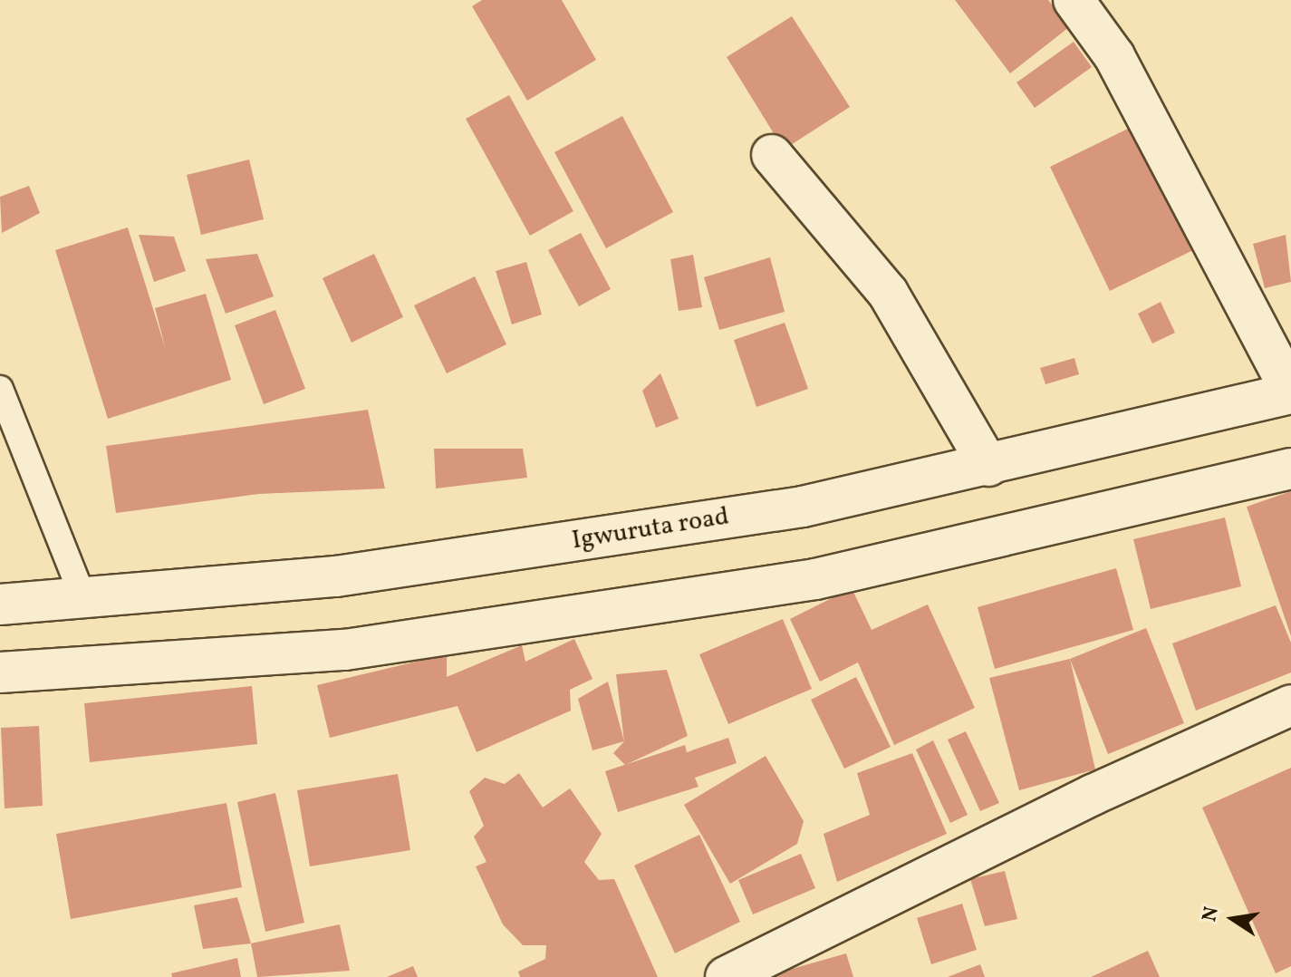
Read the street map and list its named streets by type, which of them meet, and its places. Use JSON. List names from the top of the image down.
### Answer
{
  "streets": {
    "main road": ["Igwuruta road"]
  },
  "north": "left"
}
